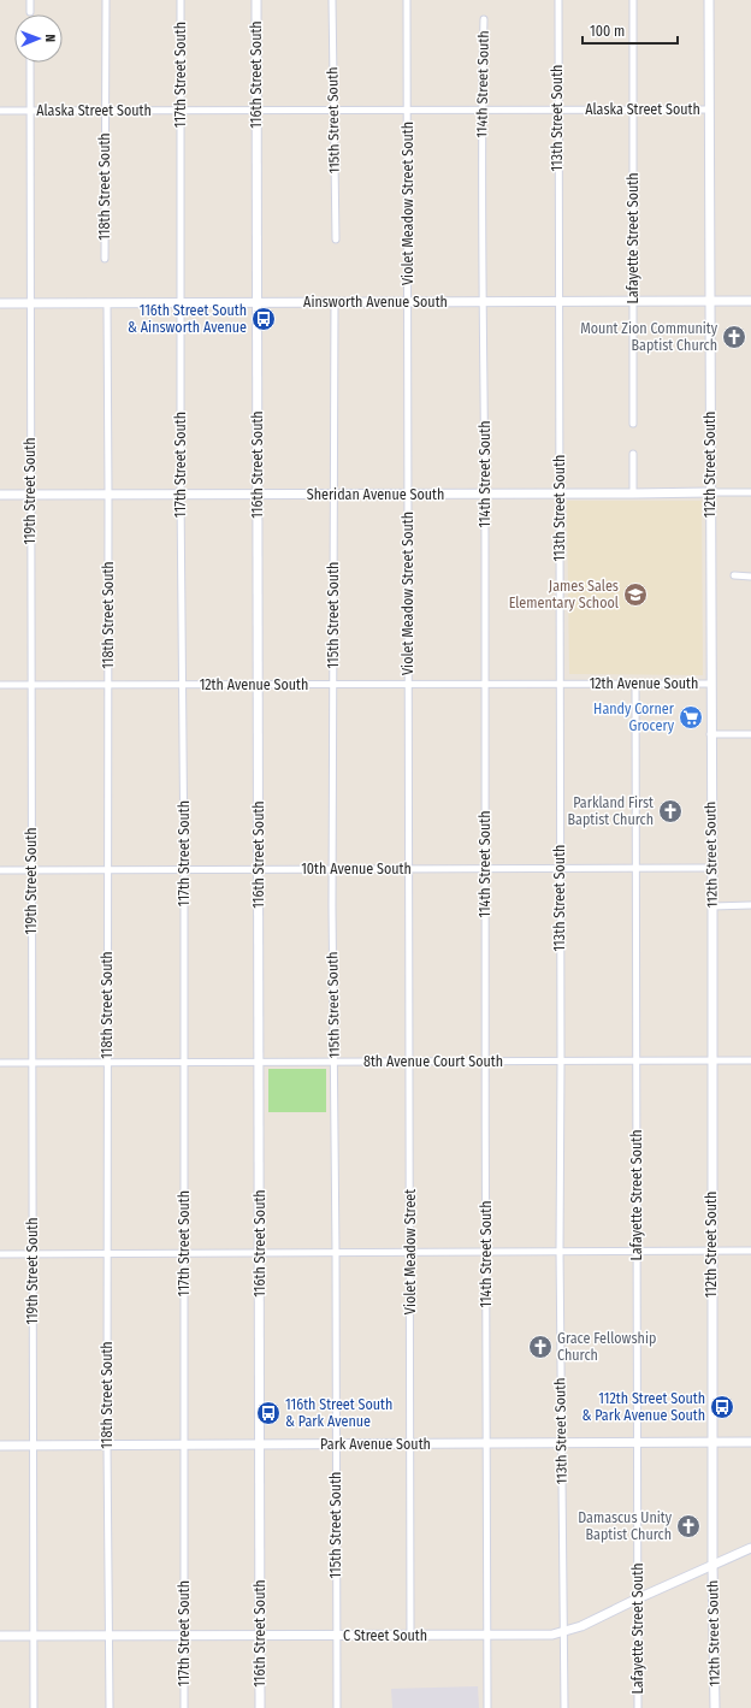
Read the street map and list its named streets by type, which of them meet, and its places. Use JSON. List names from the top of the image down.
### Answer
{
  "streets": {
    "street": [
      "117th Street South",
      "116th Street South",
      "114th Street South",
      "Alaska Street South",
      "113th Street South",
      "115th Street South",
      "118th Street South",
      "Violet Meadow Street South",
      "Lafayette Street South",
      "Ainsworth Avenue South",
      "112th Street South",
      "119th Street South",
      "Sheridan Avenue South",
      "12th Avenue South",
      "10th Avenue South",
      "8th Avenue Court South",
      "Violet Meadow Street",
      "Park Avenue South",
      "C Street South"
    ]
  },
  "crossings": [
    ["117th Street South", "Alaska Street South"],
    ["117th Street South", "Ainsworth Avenue South"],
    ["117th Street South", "Sheridan Avenue South"],
    ["117th Street South", "12th Avenue South"],
    ["117th Street South", "10th Avenue South"],
    ["117th Street South", "8th Avenue Court South"],
    ["117th Street South", "Park Avenue South"],
    ["117th Street South", "C Street South"],
    ["116th Street South", "Alaska Street South"],
    ["116th Street South", "Ainsworth Avenue South"],
    ["116th Street South", "Sheridan Avenue South"],
    ["116th Street South", "12th Avenue South"],
    ["116th Street South", "10th Avenue South"],
    ["116th Street South", "8th Avenue Court South"],
    ["116th Street South", "Park Avenue South"],
    ["116th Street South", "C Street South"],
    ["114th Street South", "Alaska Street South"],
    ["114th Street South", "Ainsworth Avenue South"],
    ["114th Street South", "Sheridan Avenue South"],
    ["114th Street South", "12th Avenue South"],
    ["114th Street South", "10th Avenue South"],
    ["114th Street South", "8th Avenue Court South"],
    ["114th Street South", "Park Avenue South"],
    ["114th Street South", "C Street South"],
    ["Alaska Street South", "113th Street South"],
    ["Alaska Street South", "115th Street South"],
    ["Alaska Street South", "118th Street South"],
    ["Alaska Street South", "Violet Meadow Street South"],
    ["Alaska Street South", "Lafayette Street South"],
    ["Alaska Street South", "112th Street South"],
    ["Alaska Street South", "119th Street South"],
    ["113th Street South", "Ainsworth Avenue South"],
    ["113th Street South", "Sheridan Avenue South"],
    ["113th Street South", "12th Avenue South"],
    ["113th Street South", "10th Avenue South"],
    ["113th Street South", "8th Avenue Court South"],
    ["113th Street South", "Park Avenue South"],
    ["113th Street South", "C Street South"],
    ["115th Street South", "Ainsworth Avenue South"],
    ["115th Street South", "Sheridan Avenue South"],
    ["115th Street South", "12th Avenue South"],
    ["115th Street South", "10th Avenue South"],
    ["115th Street South", "8th Avenue Court South"],
    ["115th Street South", "Park Avenue South"],
    ["115th Street South", "C Street South"],
    ["118th Street South", "Ainsworth Avenue South"],
    ["118th Street South", "Sheridan Avenue South"],
    ["118th Street South", "12th Avenue South"],
    ["118th Street South", "10th Avenue South"],
    ["118th Street South", "8th Avenue Court South"],
    ["118th Street South", "Park Avenue South"],
    ["118th Street South", "C Street South"],
    ["Violet Meadow Street South", "Ainsworth Avenue South"],
    ["Violet Meadow Street South", "Sheridan Avenue South"],
    ["Violet Meadow Street South", "12th Avenue South"],
    ["Violet Meadow Street South", "10th Avenue South"],
    ["Violet Meadow Street South", "Violet Meadow Street"],
    ["Lafayette Street South", "Ainsworth Avenue South"],
    ["Lafayette Street South", "12th Avenue South"],
    ["Lafayette Street South", "10th Avenue South"],
    ["Lafayette Street South", "8th Avenue Court South"],
    ["Lafayette Street South", "Park Avenue South"],
    ["Lafayette Street South", "C Street South"],
    ["Ainsworth Avenue South", "112th Street South"],
    ["Ainsworth Avenue South", "119th Street South"],
    ["112th Street South", "Sheridan Avenue South"],
    ["112th Street South", "12th Avenue South"],
    ["112th Street South", "10th Avenue South"],
    ["112th Street South", "8th Avenue Court South"],
    ["112th Street South", "Park Avenue South"],
    ["112th Street South", "C Street South"],
    ["119th Street South", "Sheridan Avenue South"],
    ["119th Street South", "12th Avenue South"],
    ["119th Street South", "10th Avenue South"],
    ["119th Street South", "8th Avenue Court South"],
    ["119th Street South", "Park Avenue South"],
    ["119th Street South", "C Street South"],
    ["10th Avenue South", "Violet Meadow Street"],
    ["8th Avenue Court South", "Violet Meadow Street"],
    ["Violet Meadow Street", "Park Avenue South"],
    ["Violet Meadow Street", "C Street South"]
  ],
  "places": {
    "bus stop": ["116th Street South & Ainsworth Avenue", "112th Street South & Park Avenue South", "116th Street South & Park Avenue"],
    "church": [
      "Mount Zion Community Baptist Church",
      "Parkland First Baptist Church",
      "Grace Fellowship Church",
      "Damascus Unity Baptist Church"
    ],
    "school or university": ["James Sales Elementary School"],
    "supermarket": ["Handy Corner Grocery"]
  },
  "scale_bar": "100 m",
  "north": "right"
}
